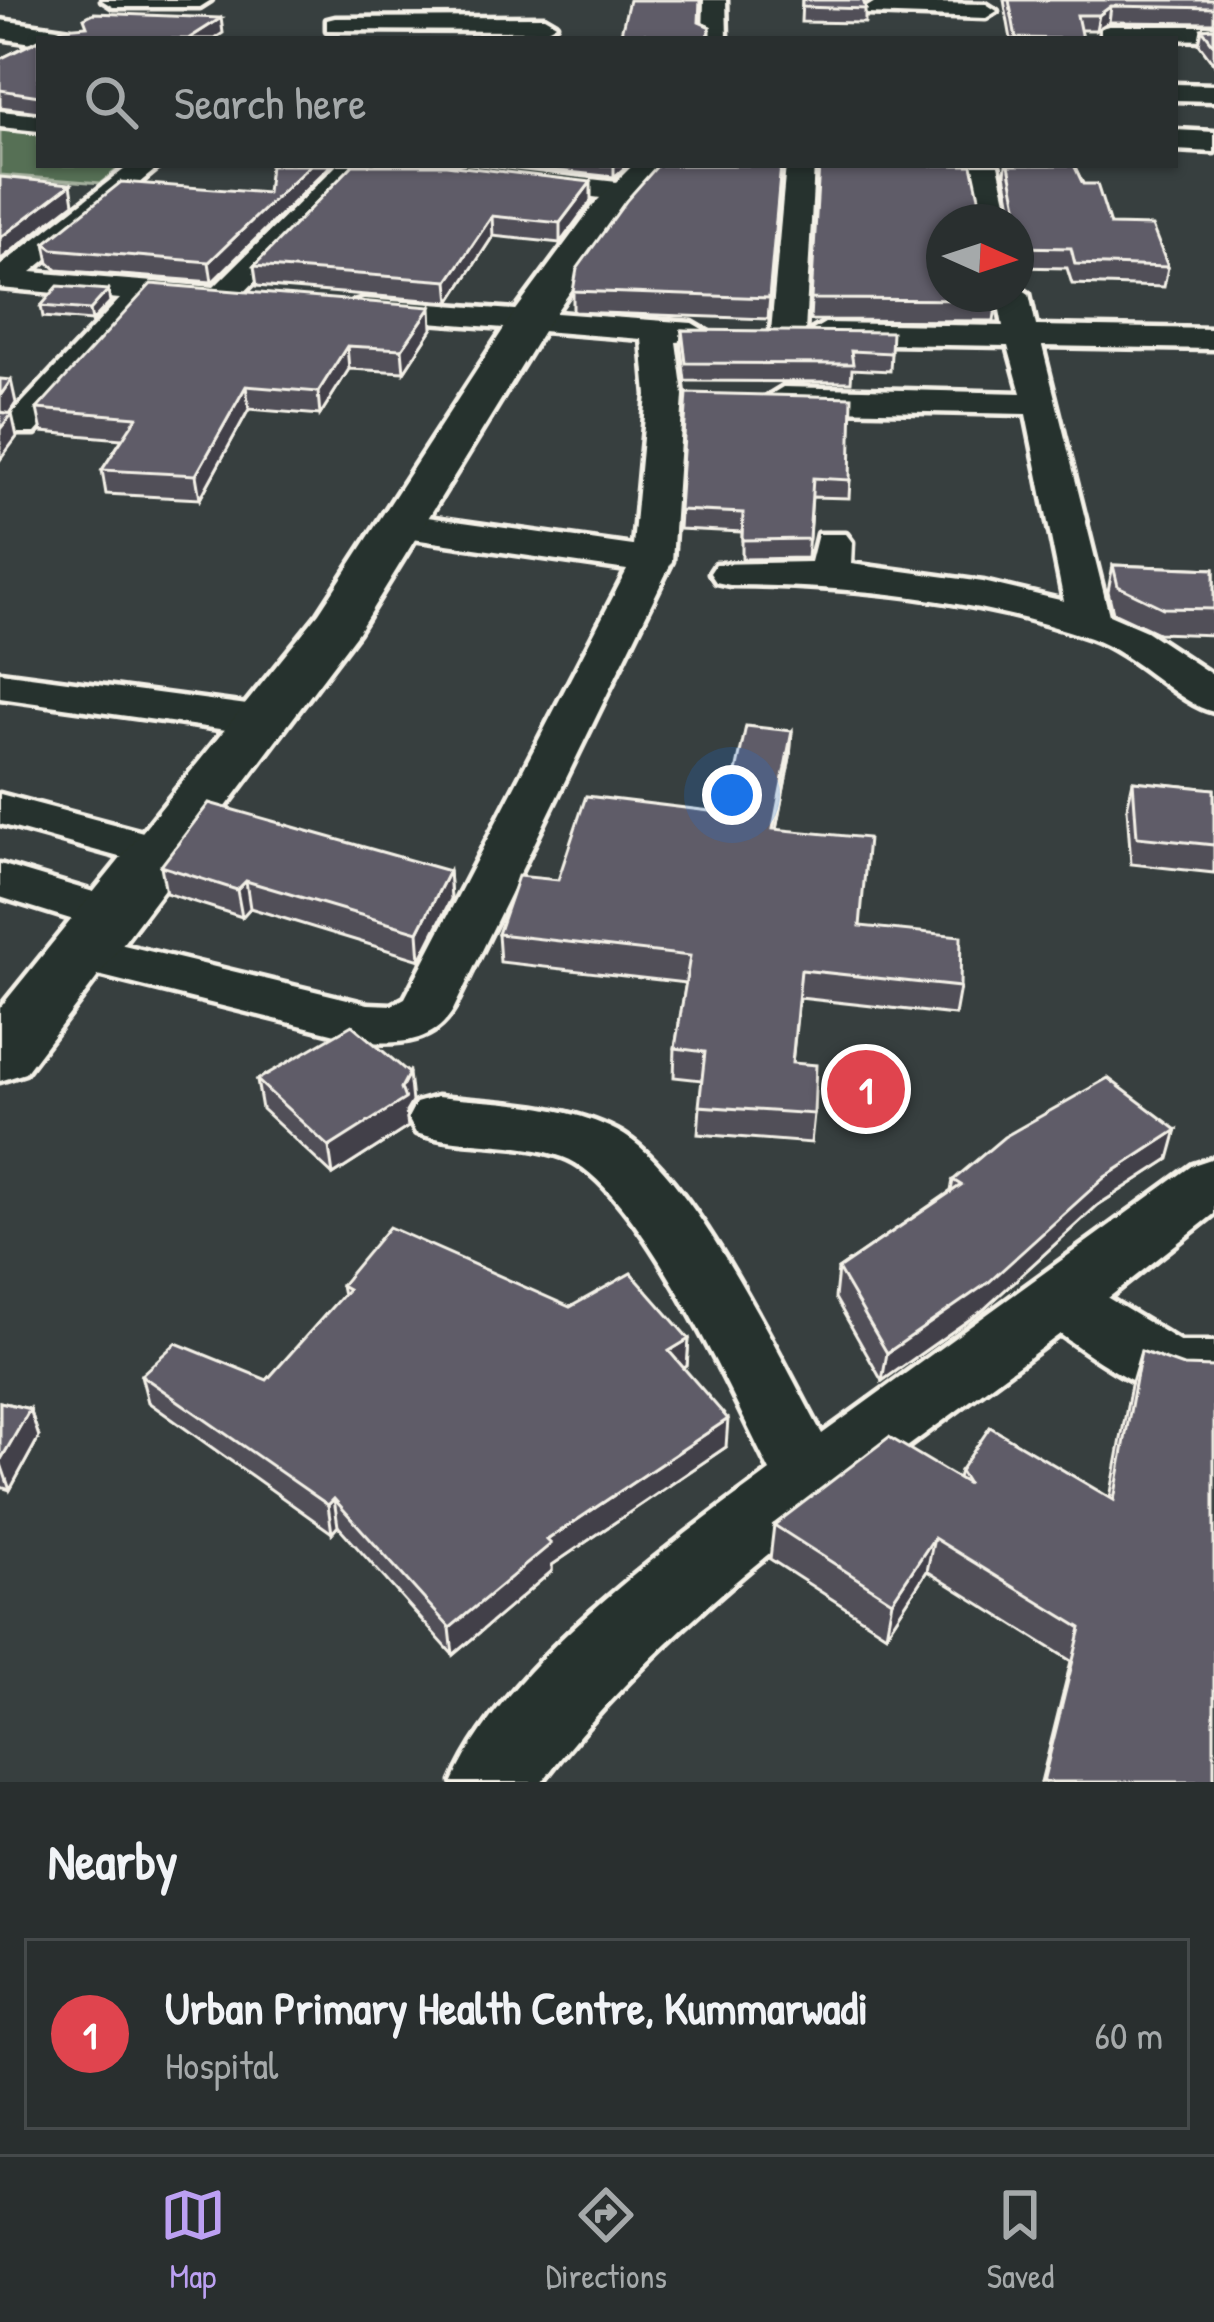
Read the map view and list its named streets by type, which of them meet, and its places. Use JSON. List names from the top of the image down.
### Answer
{
  "north": "right",
  "page": {
    "search": "Search here",
    "pins": "1",
    "heading": "Nearby",
    "list": [
      {
        "mark": "1",
        "name": "Urban Primary Health Centre, Kummarwadi",
        "note": "Hospital",
        "value": "60 m"
      }
    ],
    "nav": ["Map", "Directions", "Saved"]
  }
}
